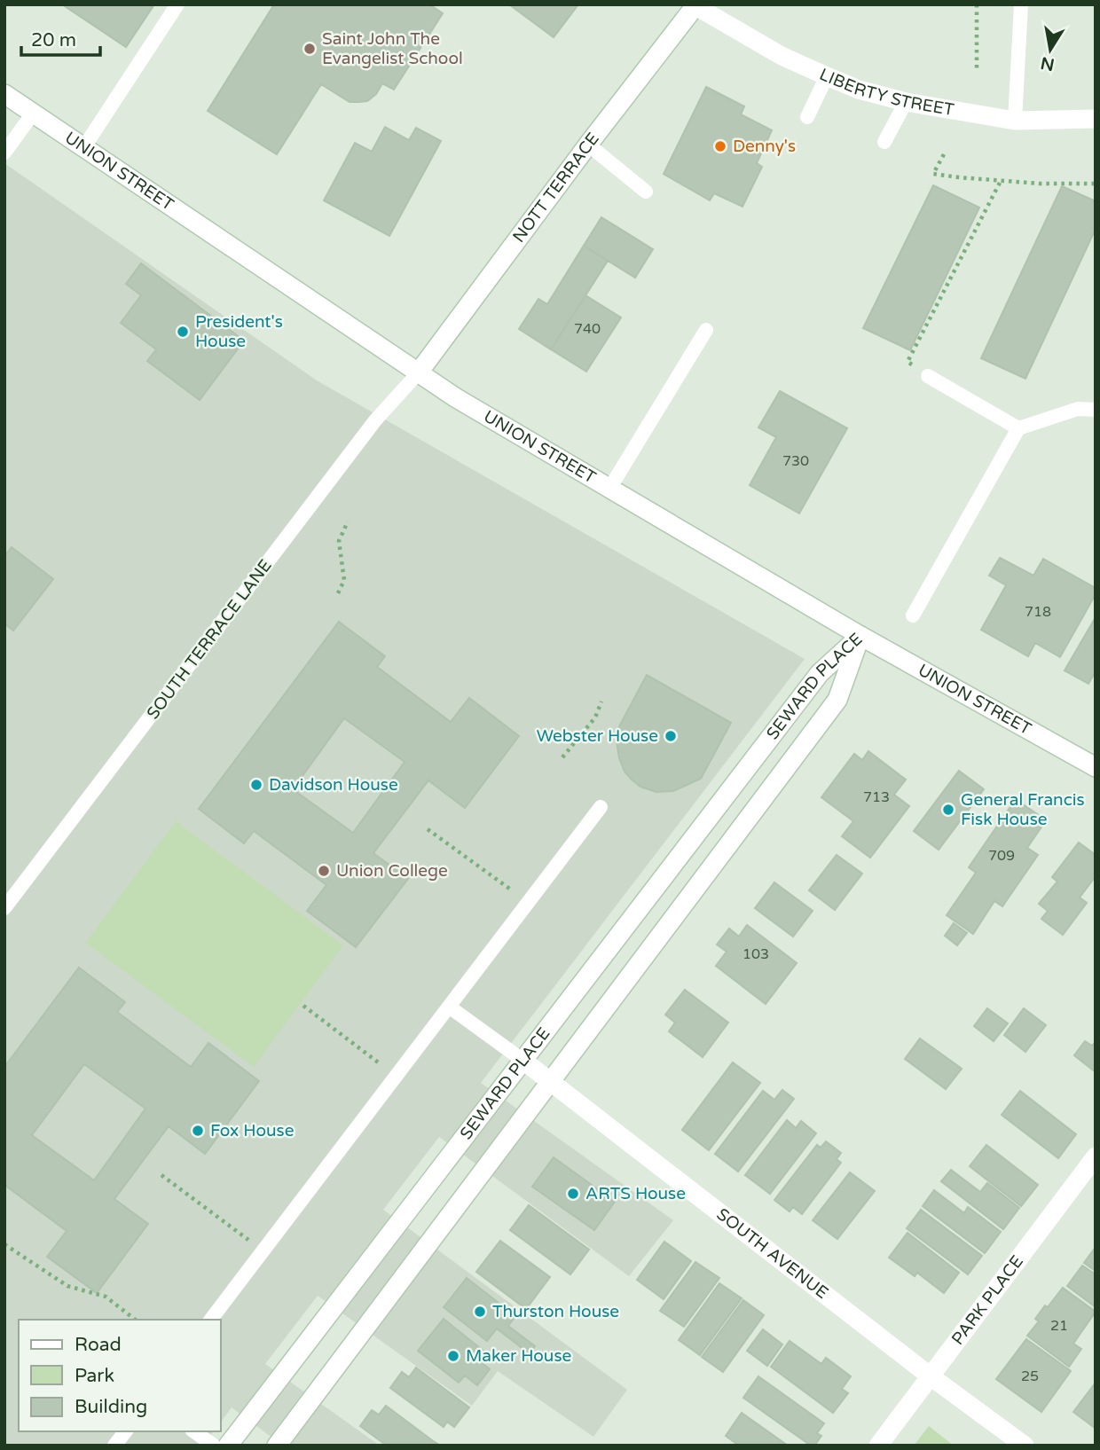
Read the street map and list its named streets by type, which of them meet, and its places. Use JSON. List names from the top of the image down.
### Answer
{
  "streets": {
    "street": [
      "LIBERTY STREET",
      "UNION STREET",
      "NOTT TERRACE",
      "SEWARD PLACE",
      "SOUTH AVENUE",
      "PARK PLACE"
    ],
    "lane": ["SOUTH TERRACE LANE"]
  },
  "crossings": [
    ["LIBERTY STREET", "NOTT TERRACE"],
    ["UNION STREET", "NOTT TERRACE"],
    ["UNION STREET", "SOUTH TERRACE LANE"],
    ["UNION STREET", "SEWARD PLACE"],
    ["NOTT TERRACE", "SOUTH TERRACE LANE"],
    ["SEWARD PLACE", "SOUTH AVENUE"],
    ["SOUTH AVENUE", "PARK PLACE"]
  ],
  "places": [
    "Saint John The Evangelist School",
    "Denny's",
    "President's House",
    "Webster House",
    "Davidson House",
    "General Francis Fisk House",
    "Union College",
    "Fox House",
    "ARTS House",
    "Thurston House",
    "Maker House"
  ],
  "house_numbers": [
    "740",
    "730",
    "718",
    "713",
    "709",
    "103",
    "21",
    "25"
  ],
  "legend": ["Road", "Park", "Building"],
  "scale_bar": "20 m",
  "north": "bottom"
}
